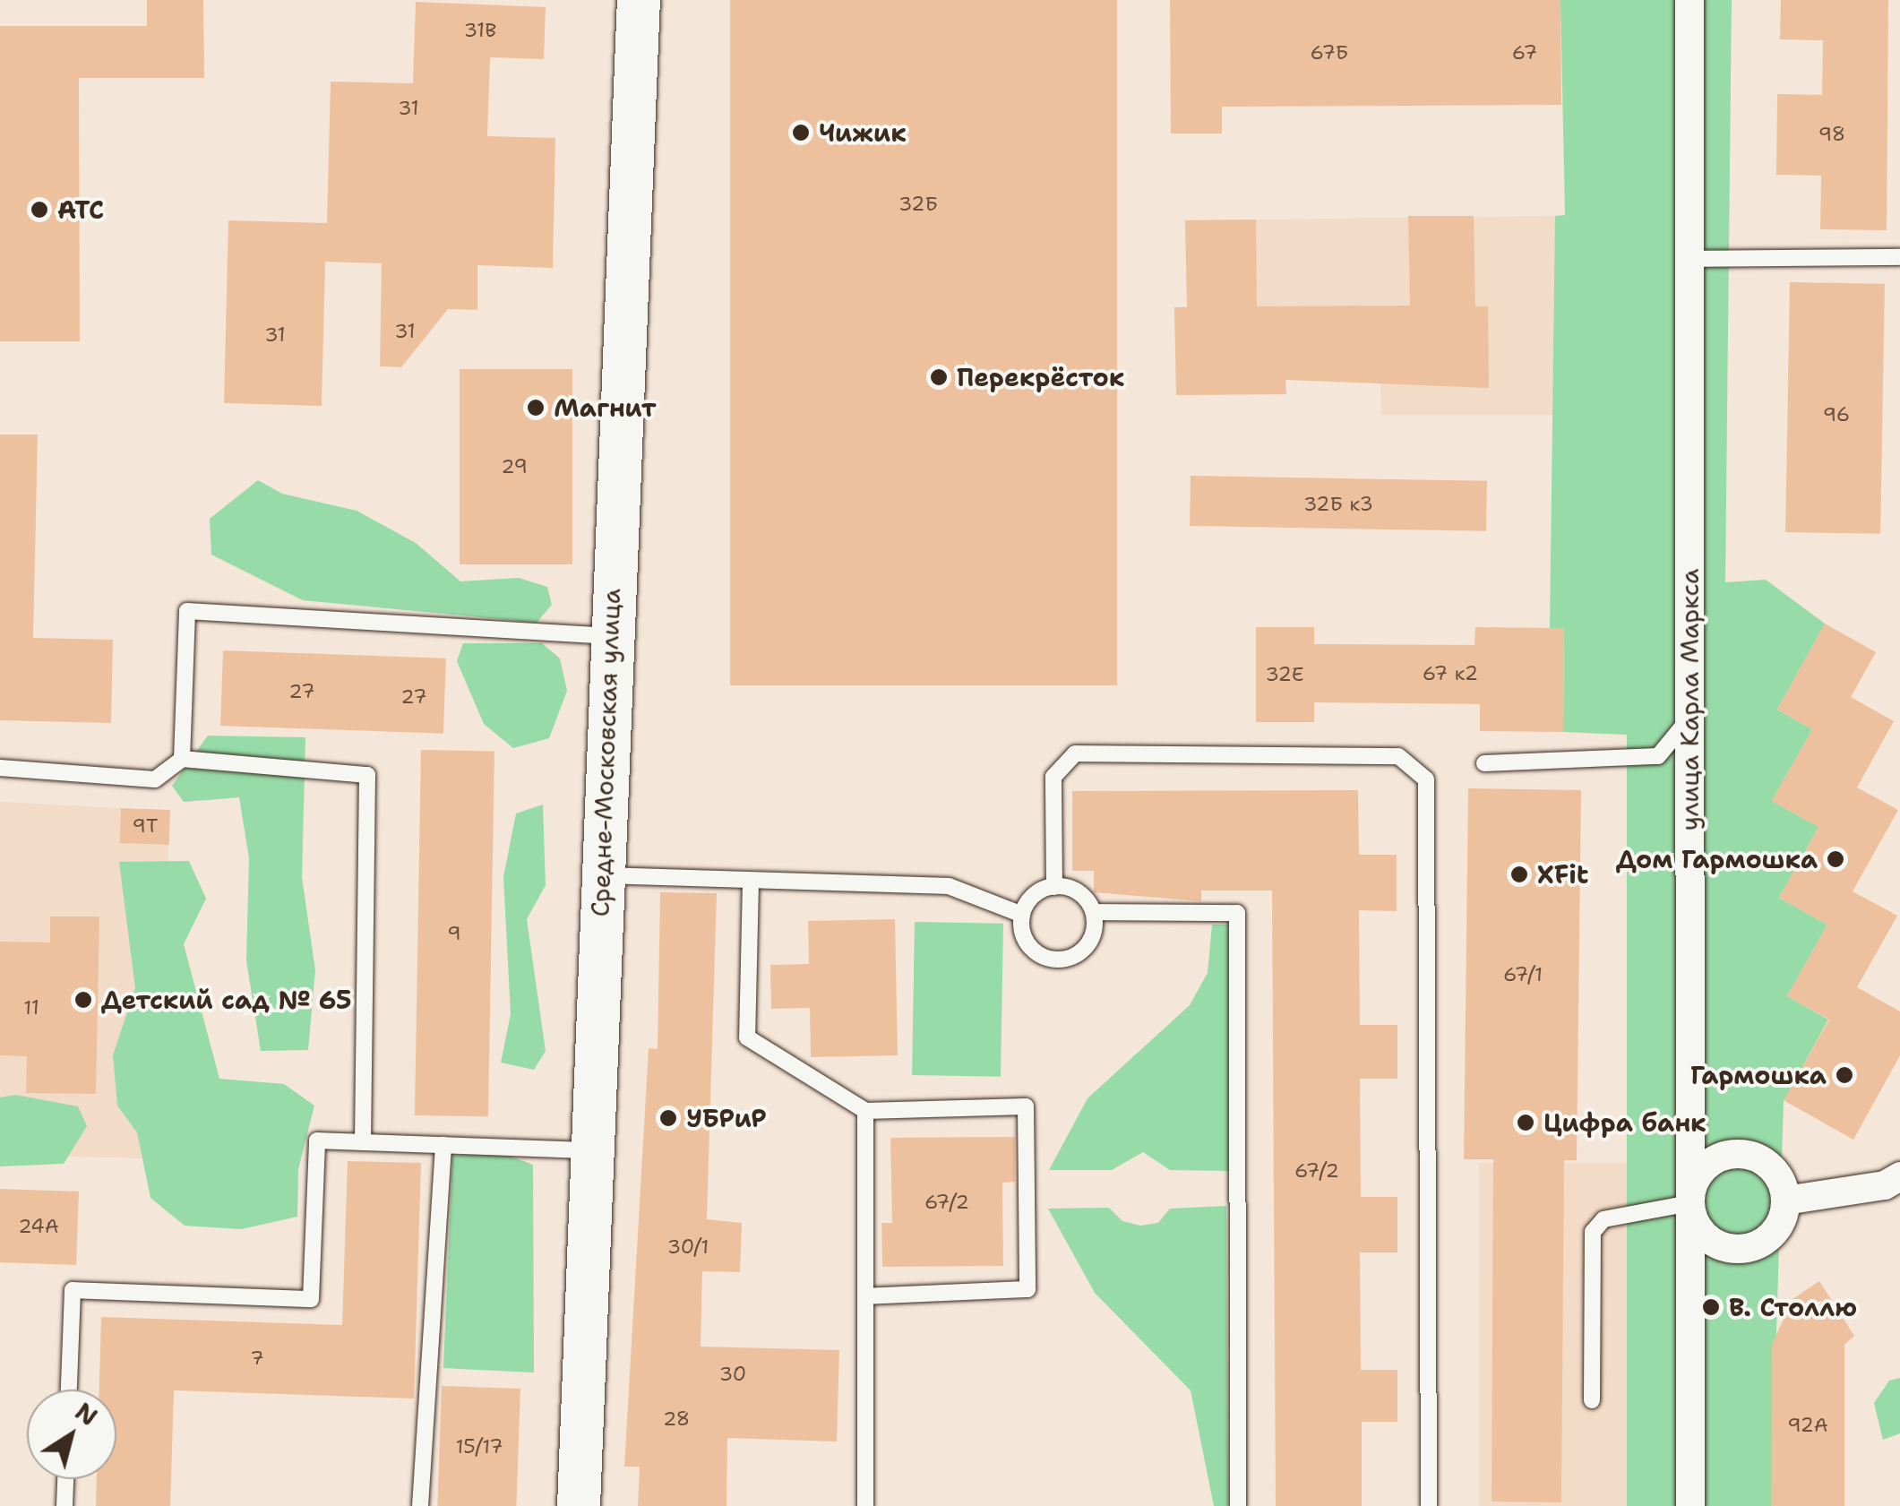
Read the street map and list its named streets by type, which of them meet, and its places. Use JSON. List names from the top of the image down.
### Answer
{
  "streets": {
    "street": ["улица Карла Маркса", "Средне-Московская улица"]
  },
  "places": [
    "Чижик",
    "АТС",
    "Перекрёсток",
    "Магнит",
    "Дом Гармошка",
    "XFit",
    "Детский сад № 65",
    "Гармошка",
    "УБРиР",
    "Цифра банк",
    "В. Столлю"
  ],
  "house_numbers": [
    "31В",
    "67Б",
    "67",
    "31",
    "98",
    "32Б",
    "31",
    "31",
    "96",
    "29",
    "32Б к3",
    "67 к2",
    "32Е",
    "27",
    "27",
    "9Т",
    "9",
    "67/1",
    "11",
    "67/2",
    "67/2",
    "24А",
    "30/1",
    "7",
    "30",
    "28",
    "92А",
    "15/17"
  ],
  "north": "top right"
}
